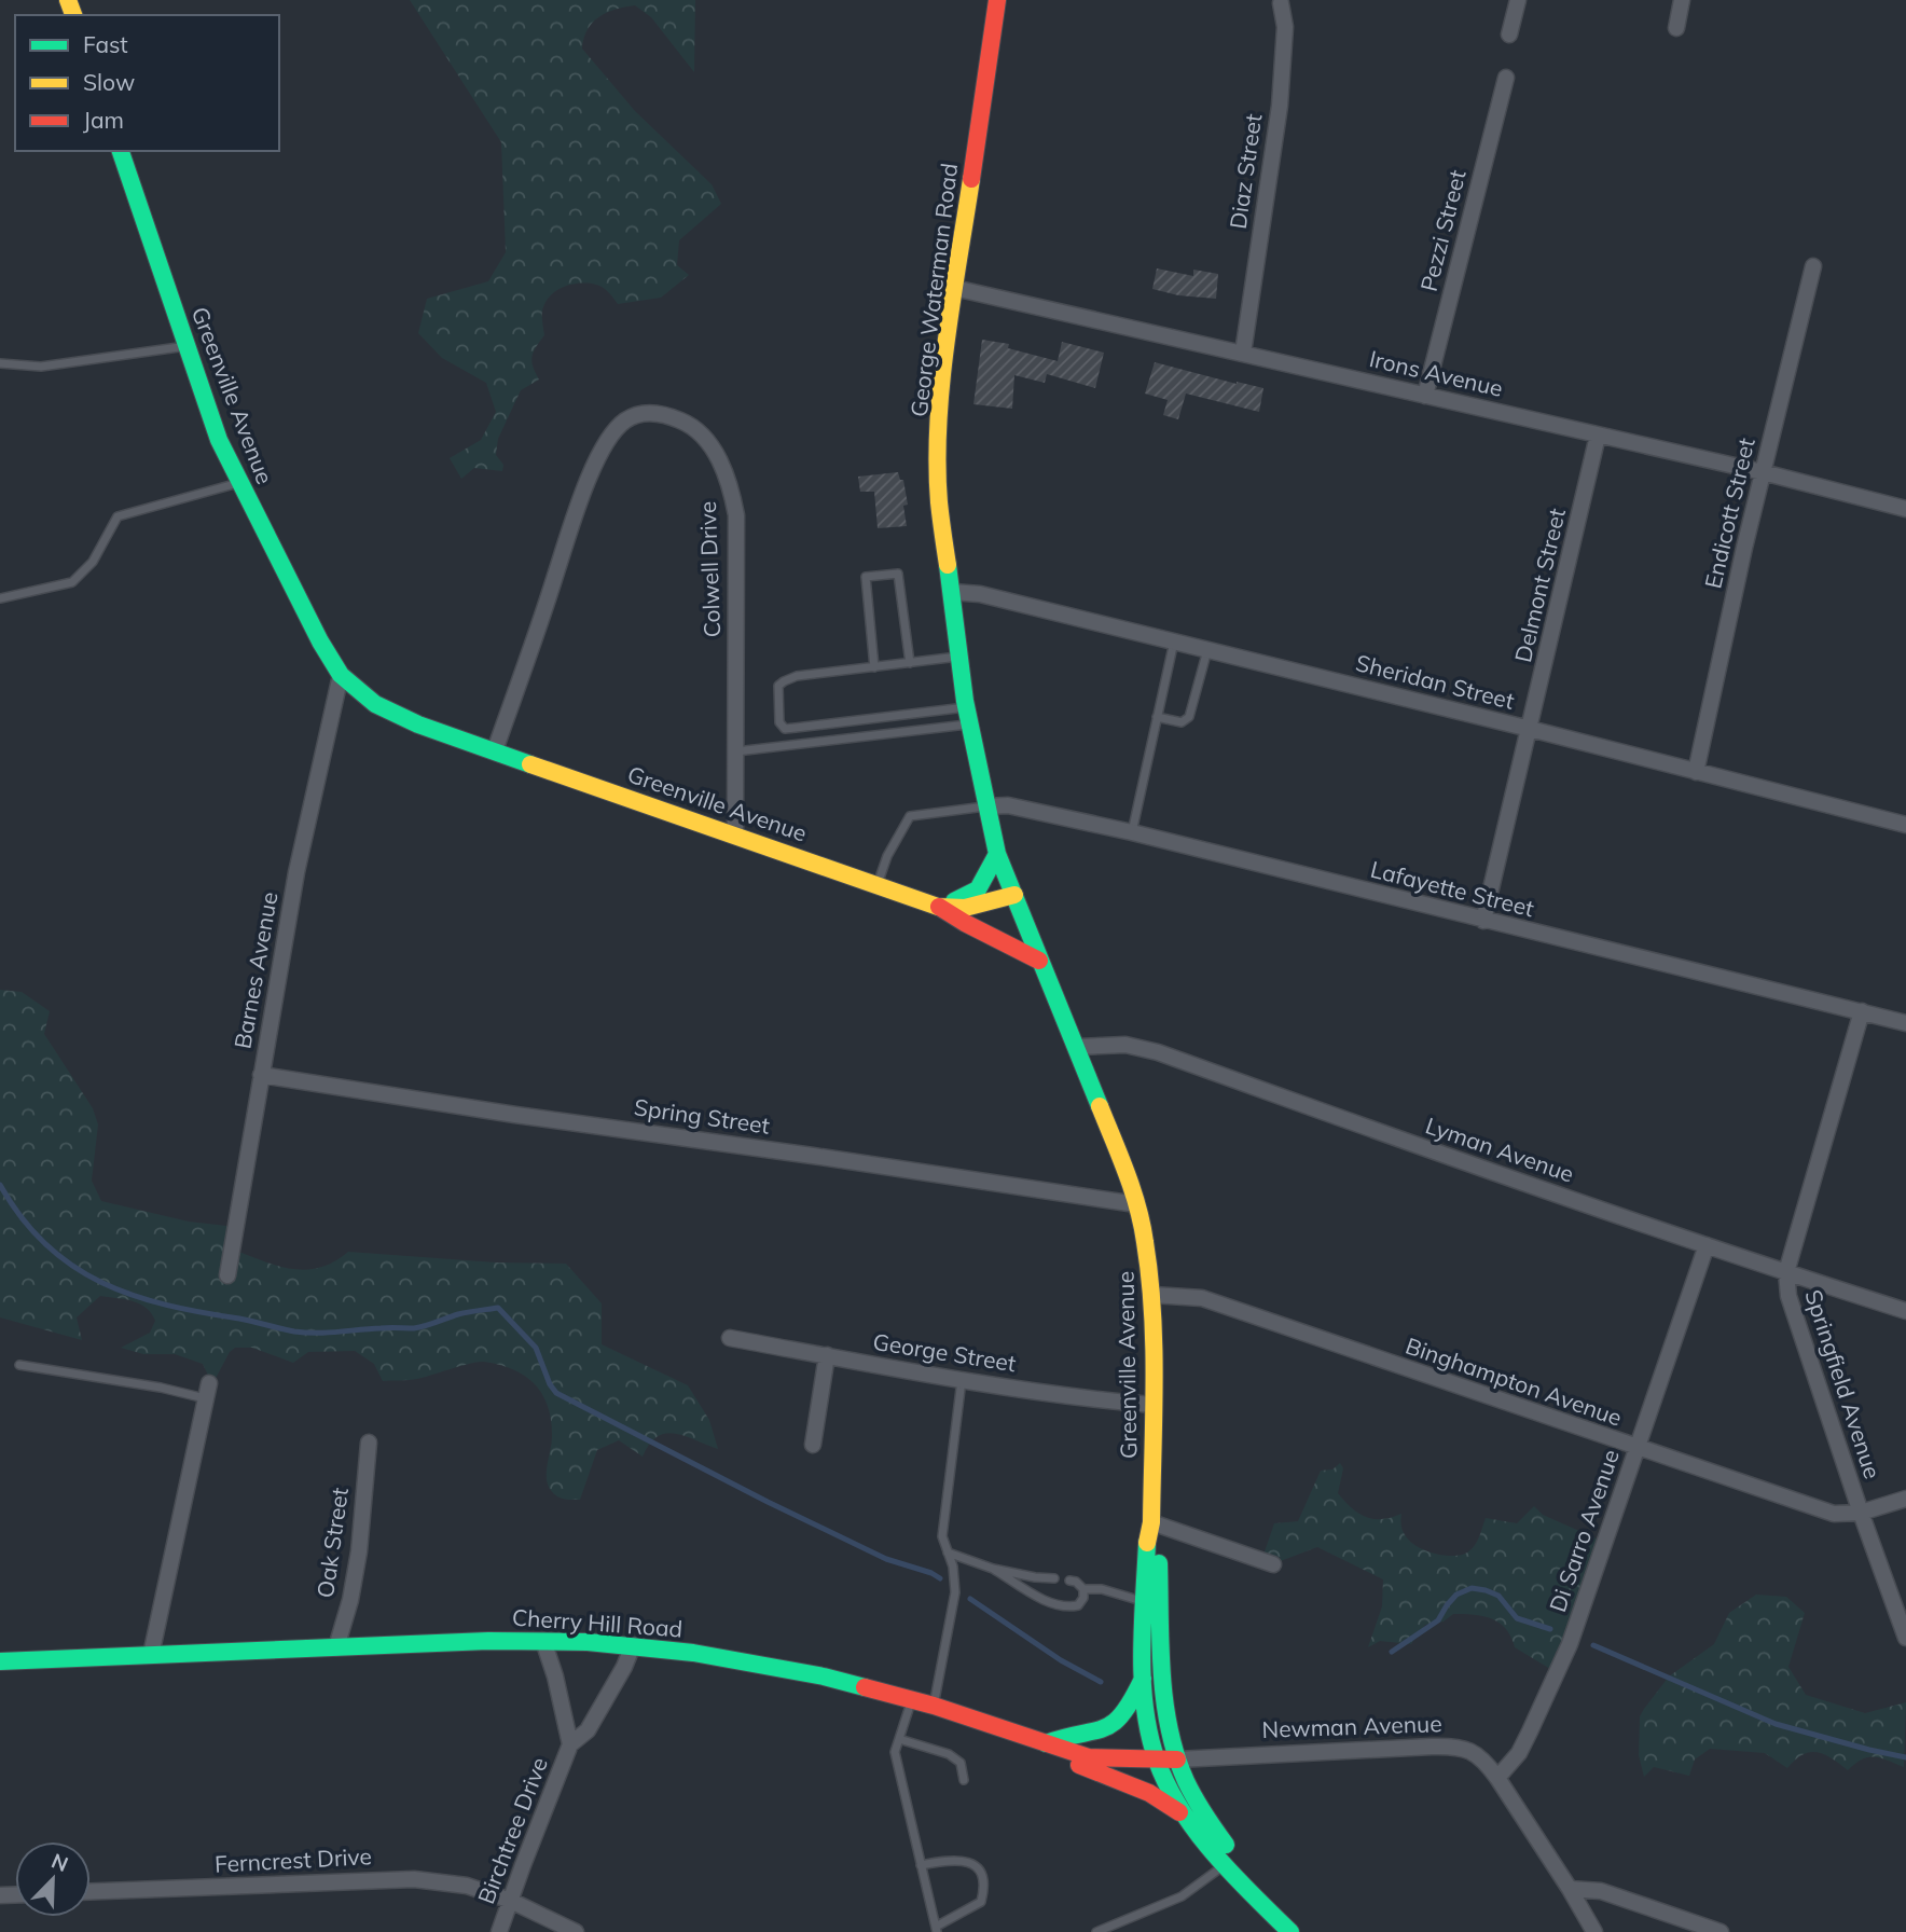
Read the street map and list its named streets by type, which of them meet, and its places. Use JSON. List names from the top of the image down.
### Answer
{
  "streets": {
    "main road": ["George Waterman Road", "Greenville Avenue", "Cherry Hill Road"],
    "street": [
      "Diaz Street",
      "Pezzi Street",
      "Irons Avenue",
      "Endicott Street",
      "Colwell Drive",
      "Delmont Street",
      "Sheridan Street",
      "Lafayette Street",
      "Barnes Avenue",
      "Spring Street",
      "Lyman Avenue",
      "George Street",
      "Binghampton Avenue",
      "Springfield Avenue",
      "Di Sarro Avenue",
      "Oak Street",
      "Newman Avenue",
      "Birchtree Drive",
      "Ferncrest Drive"
    ]
  },
  "crossings": [
    ["Diaz Street", "Irons Avenue"],
    ["Pezzi Street", "Irons Avenue"],
    ["George Waterman Road", "Irons Avenue"],
    ["George Waterman Road", "Greenville Avenue"],
    ["George Waterman Road", "Sheridan Street"],
    ["George Waterman Road", "Lafayette Street"],
    ["Irons Avenue", "Endicott Street"],
    ["Irons Avenue", "Delmont Street"],
    ["Greenville Avenue", "Colwell Drive"],
    ["Greenville Avenue", "Lafayette Street"],
    ["Greenville Avenue", "Barnes Avenue"],
    ["Greenville Avenue", "Spring Street"],
    ["Greenville Avenue", "Lyman Avenue"],
    ["Greenville Avenue", "George Street"],
    ["Greenville Avenue", "Binghampton Avenue"],
    ["Greenville Avenue", "Cherry Hill Road"],
    ["Greenville Avenue", "Newman Avenue"],
    ["Endicott Street", "Sheridan Street"],
    ["Delmont Street", "Sheridan Street"],
    ["Delmont Street", "Lafayette Street"],
    ["Lafayette Street", "Springfield Avenue"],
    ["Barnes Avenue", "Spring Street"],
    ["Lyman Avenue", "Springfield Avenue"],
    ["Lyman Avenue", "Di Sarro Avenue"],
    ["Binghampton Avenue", "Springfield Avenue"],
    ["Binghampton Avenue", "Di Sarro Avenue"],
    ["Di Sarro Avenue", "Newman Avenue"],
    ["Oak Street", "Cherry Hill Road"],
    ["Cherry Hill Road", "Newman Avenue"],
    ["Cherry Hill Road", "Birchtree Drive"],
    ["Birchtree Drive", "Ferncrest Drive"]
  ],
  "legend": ["Fast", "Slow", "Jam"],
  "north": "top right"
}
